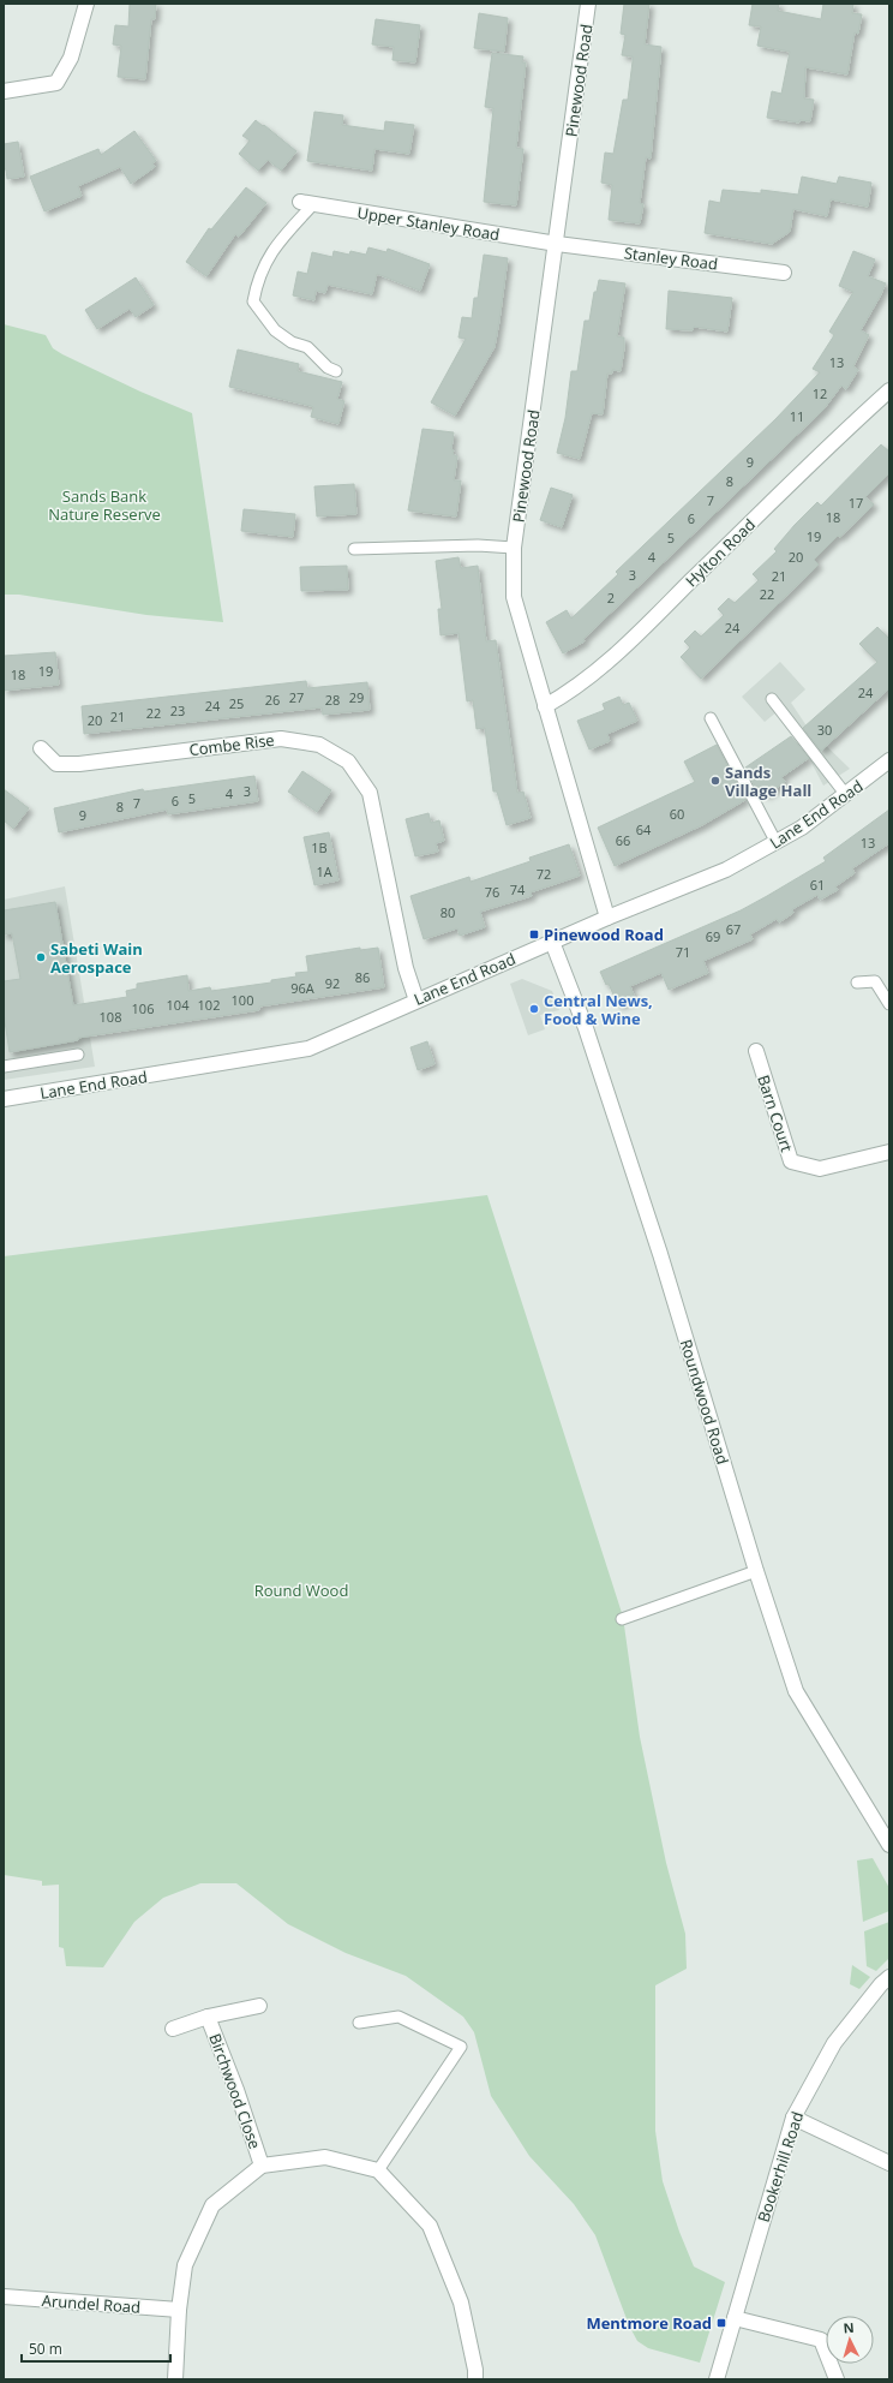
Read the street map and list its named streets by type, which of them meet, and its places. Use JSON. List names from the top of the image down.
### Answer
{
  "streets": {
    "street": [
      "Pinewood Road",
      "Upper Stanley Road",
      "Stanley Road",
      "Hylton Road",
      "Combe Rise",
      "Lane End Road",
      "Barn Court",
      "Roundwood Road",
      "Birchwood Close",
      "Bookerhill Road",
      "Arundel Road"
    ]
  },
  "crossings": [
    ["Pinewood Road", "Upper Stanley Road"],
    ["Pinewood Road", "Stanley Road"],
    ["Pinewood Road", "Hylton Road"],
    ["Pinewood Road", "Lane End Road"],
    ["Upper Stanley Road", "Stanley Road"],
    ["Combe Rise", "Lane End Road"],
    ["Lane End Road", "Roundwood Road"]
  ],
  "parks": ["Sands Bank Nature Reserve", "Round Wood"],
  "places": {
    "other": ["Sands Village Hall", "Sabeti Wain Aerospace", "Central News, Food & Wine"],
    "transit": ["Pinewood Road", "Mentmore Road"]
  },
  "house_numbers": [
    "13",
    "12",
    "11",
    "9",
    "8",
    "7",
    "17",
    "18",
    "6",
    "19",
    "5",
    "4",
    "20",
    "3",
    "21",
    "22",
    "2",
    "24",
    "19",
    "18",
    "24",
    "27",
    "29",
    "26",
    "28",
    "25",
    "24",
    "23",
    "22",
    "21",
    "20",
    "30",
    "3",
    "4",
    "5",
    "6",
    "7",
    "8",
    "60",
    "9",
    "64",
    "66",
    "13",
    "1B",
    "1A",
    "72",
    "61",
    "74",
    "76",
    "80",
    "67",
    "69",
    "71",
    "86",
    "92",
    "96A",
    "100",
    "104",
    "102",
    "106",
    "108"
  ],
  "scale_bar": "50 m",
  "north": "top"
}
